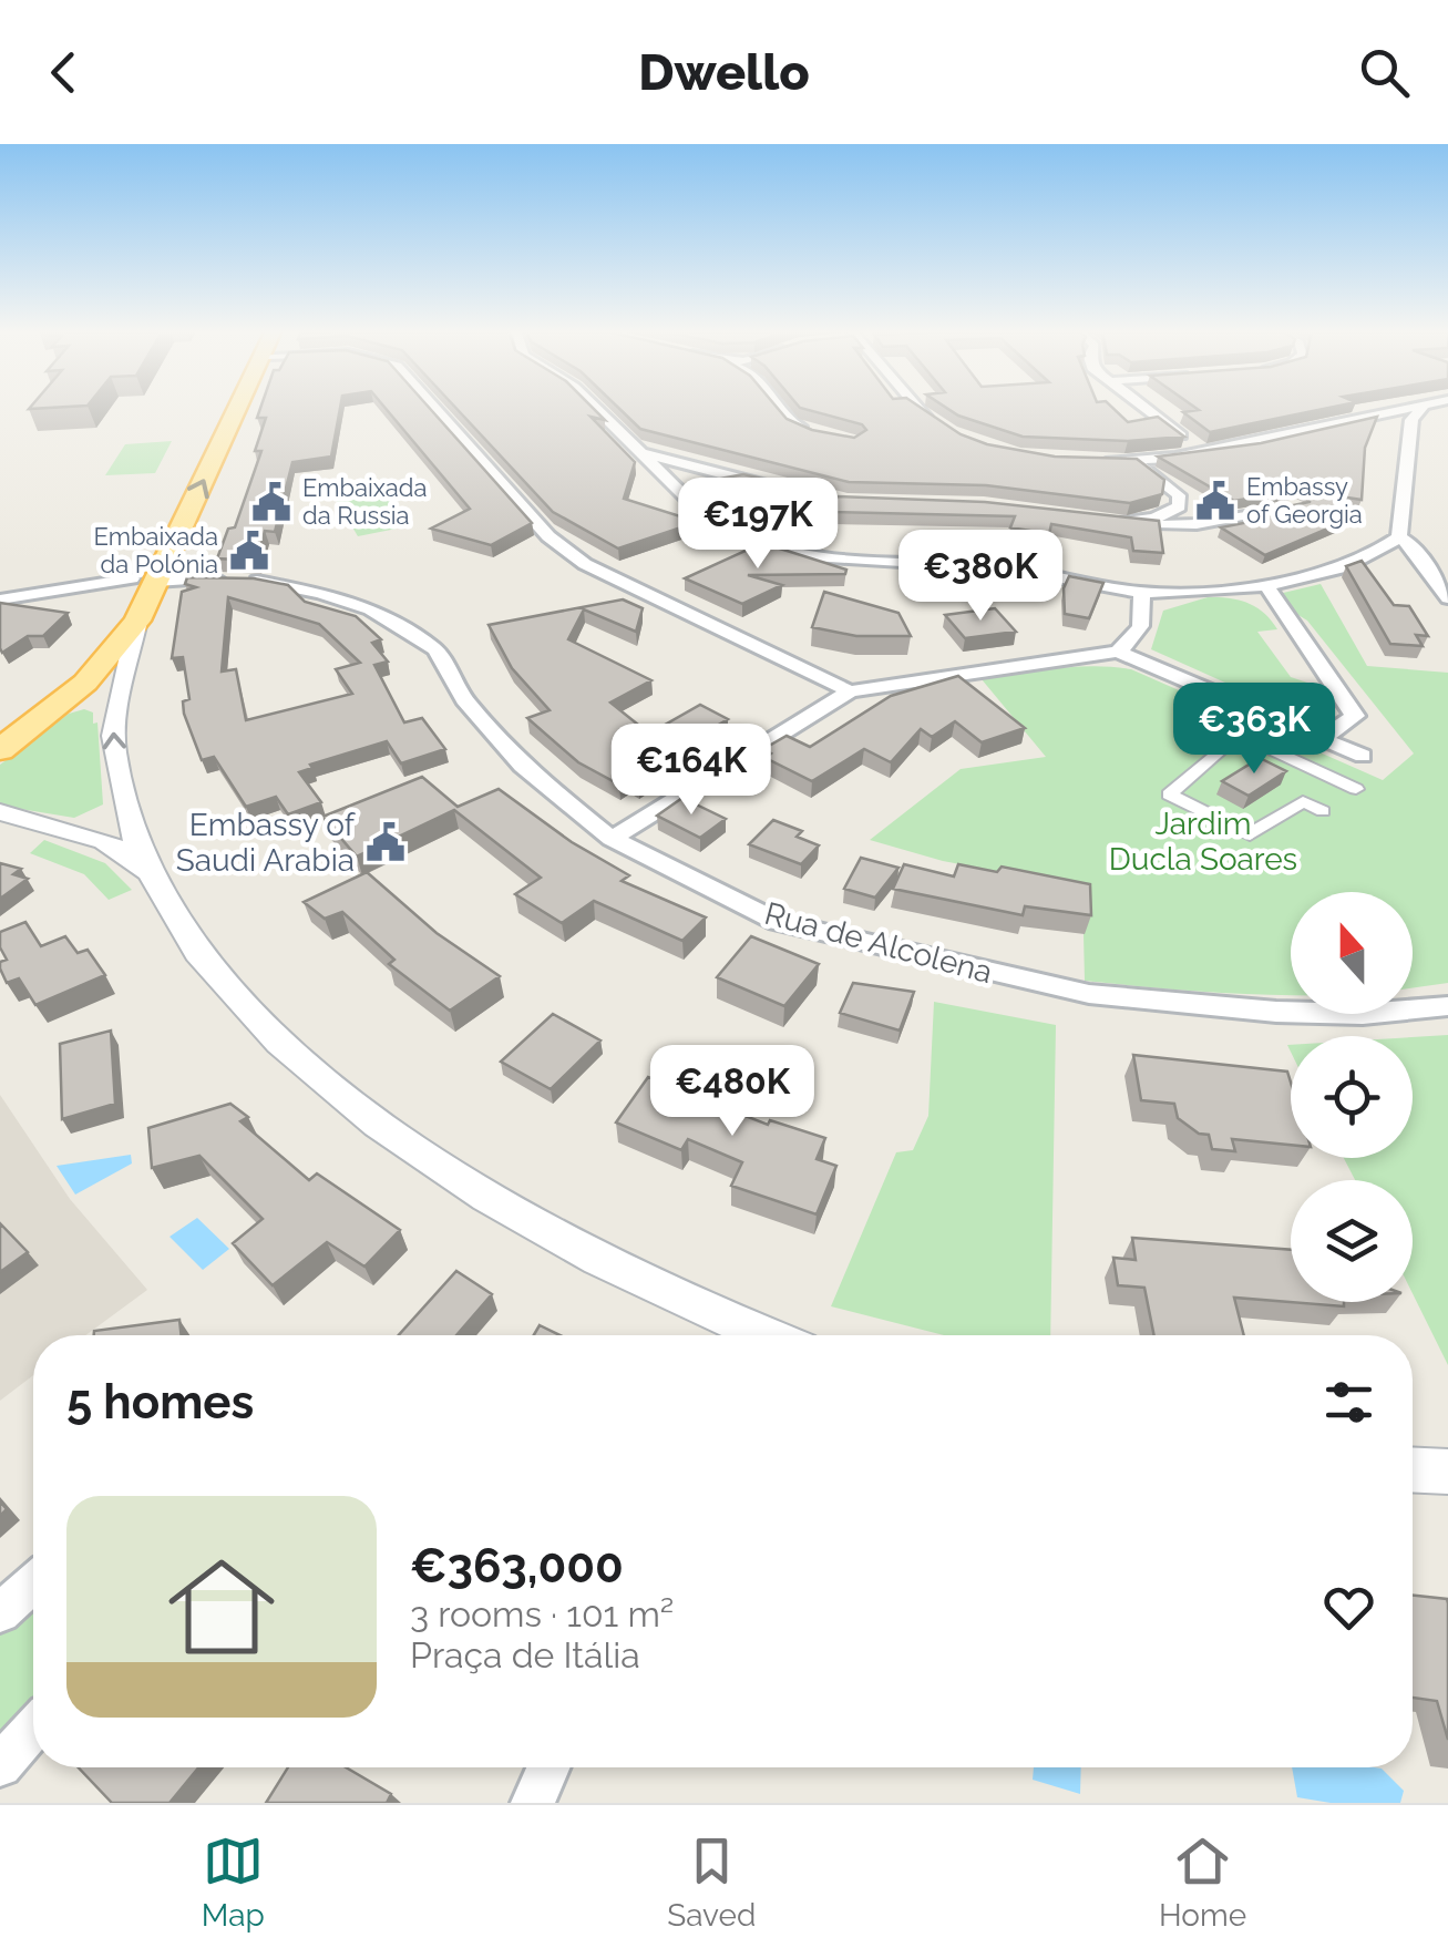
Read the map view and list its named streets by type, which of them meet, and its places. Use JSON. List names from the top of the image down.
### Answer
{
  "streets": {
    "street": ["Rua de Alcolena"]
  },
  "parks": ["Jardim Ducla Soares"],
  "places": {
    "public building": [
      "Embassy of Georgia",
      "Embaixada da Russia",
      "Embaixada da Polónia",
      "Embassy of Saudi Arabia"
    ]
  },
  "north": "top",
  "page": {
    "header": "Dwello",
    "price": [
      "€197K",
      "€380K",
      "€363K",
      "€164K",
      "€480K"
    ],
    "heading": "5 homes",
    "list": [
      {
        "name": "€363,000",
        "note": "3 rooms · 101 m² · Praça de Itália"
      }
    ],
    "tabs": ["Map", "Saved", "Home"]
  }
}
